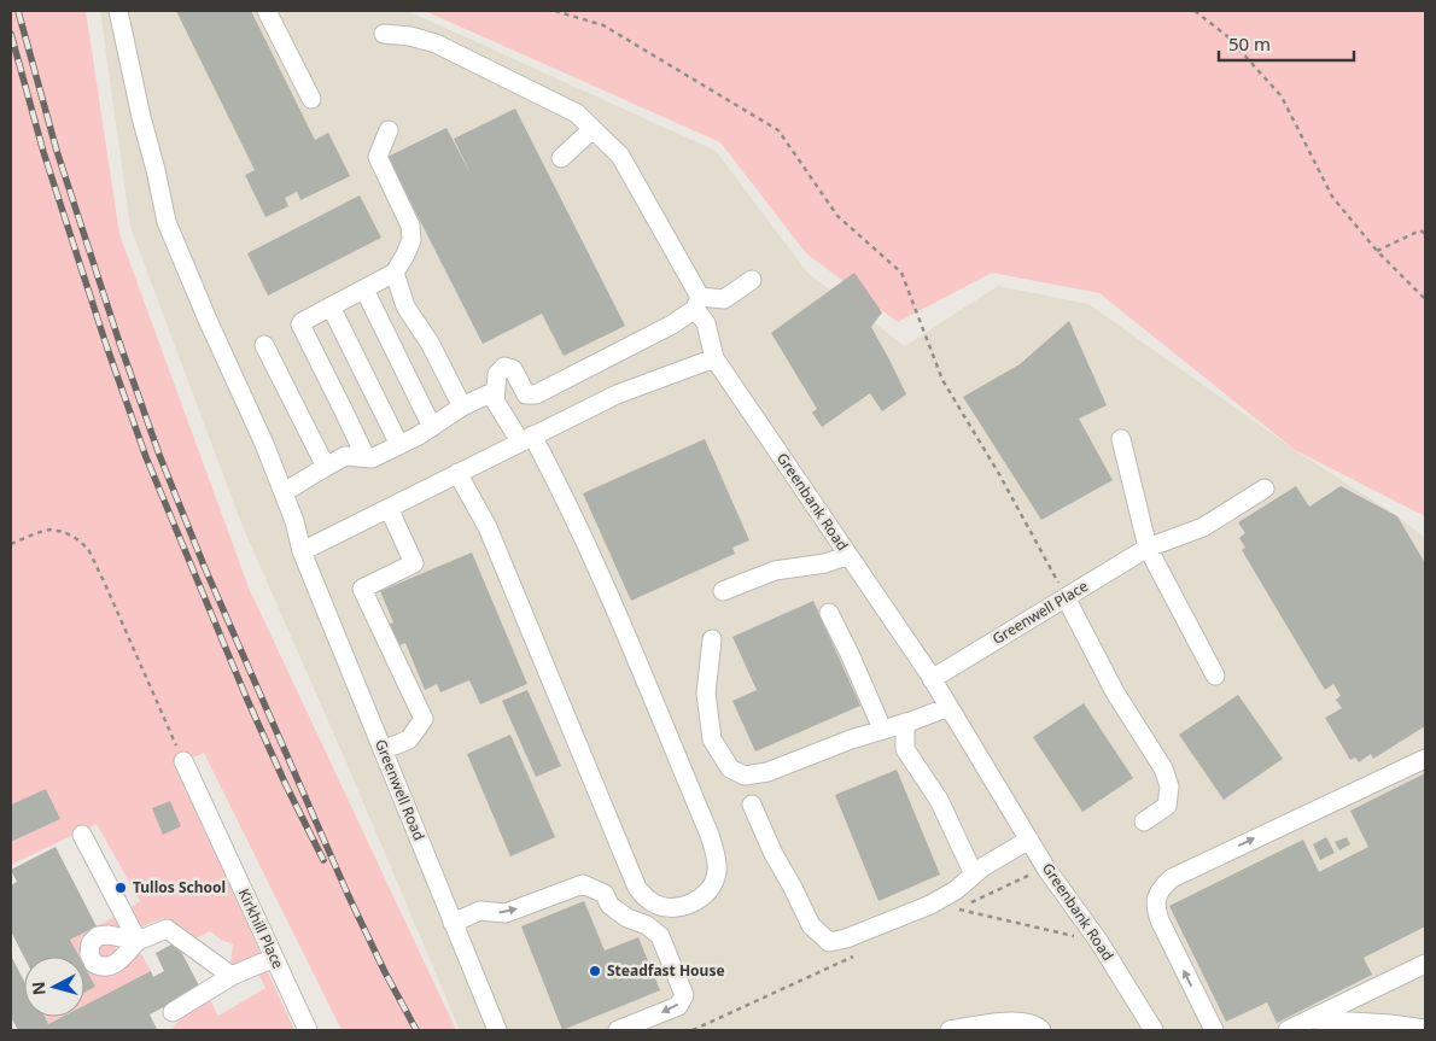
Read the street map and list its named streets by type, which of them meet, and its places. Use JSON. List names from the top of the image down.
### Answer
{
  "streets": {
    "street": [
      "Greenbank Road",
      "Greenwell Place",
      "Greenwell Road",
      "Kirkhill Place"
    ]
  },
  "crossings": [
    ["Greenbank Road", "Greenwell Place"]
  ],
  "places": ["Tullos School", "Steadfast House"],
  "scale_bar": "50 m",
  "north": "left"
}
